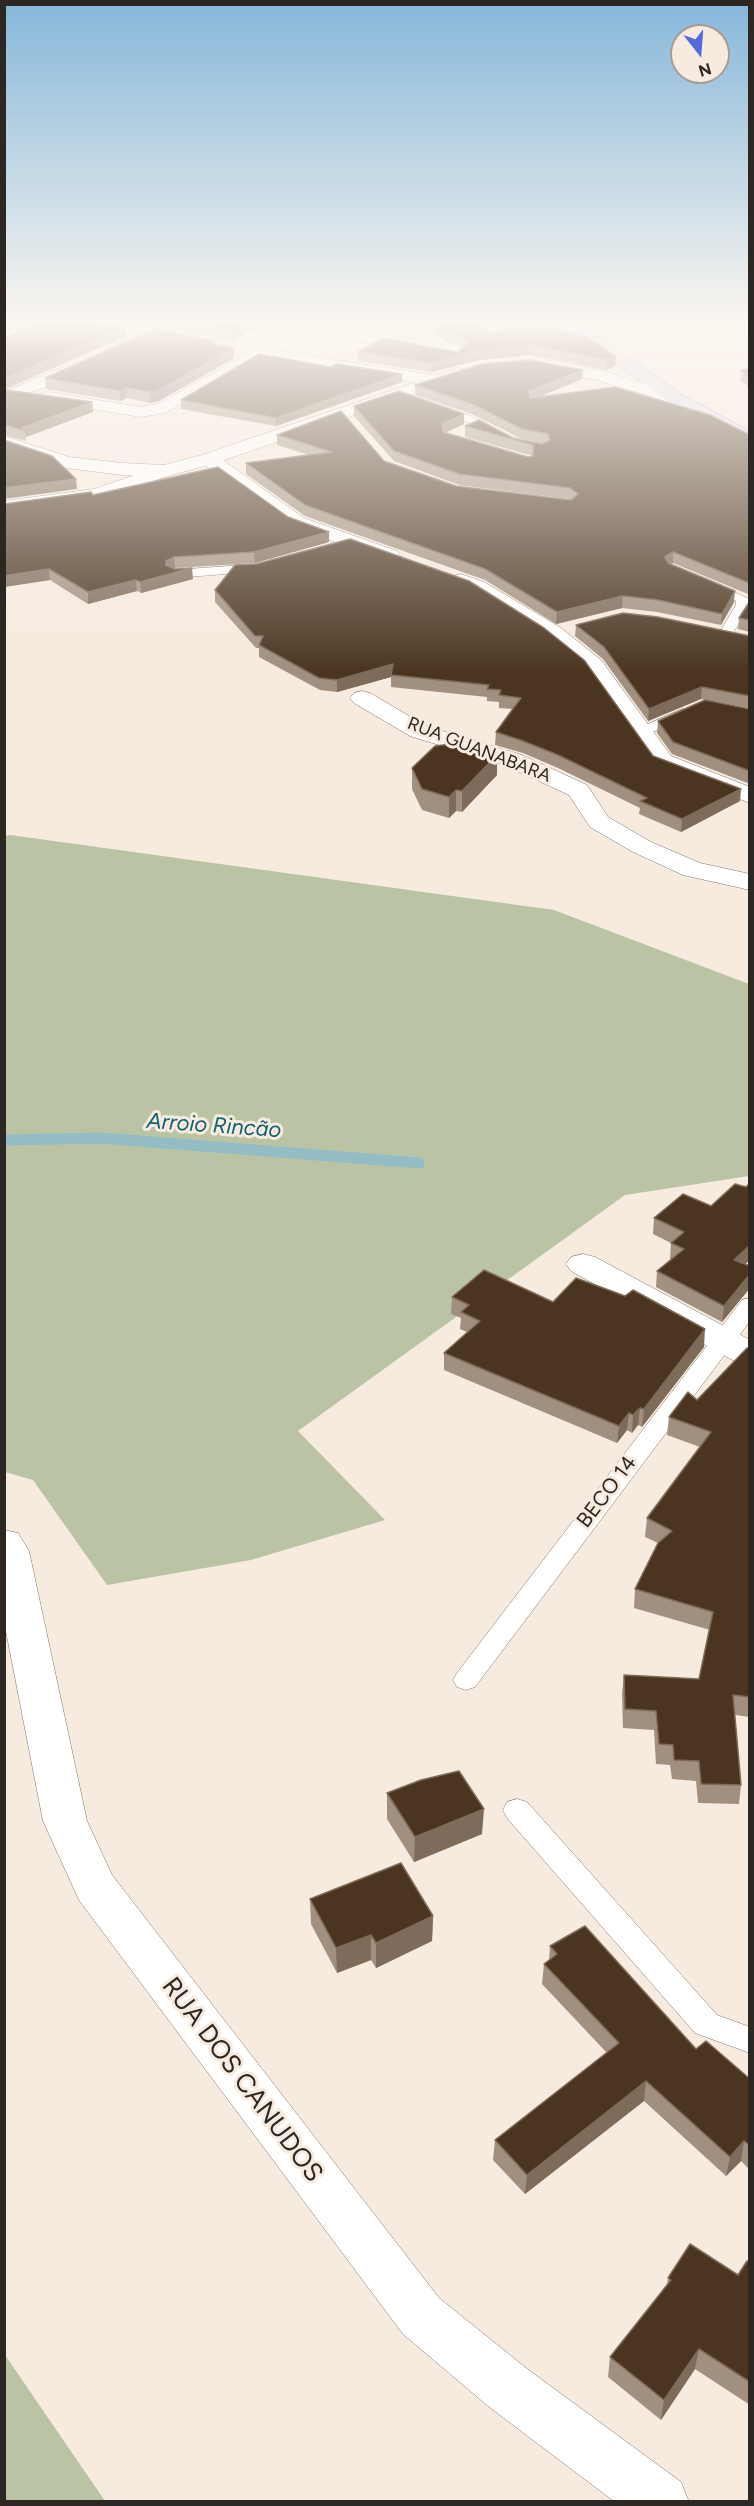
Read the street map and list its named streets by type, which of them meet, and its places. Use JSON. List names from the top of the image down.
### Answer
{
  "streets": {
    "street": ["RUA GUANABARA", "RUA DOS CANUDOS"],
    "lane": ["BECO 14"]
  },
  "water": ["Arroio Rincão"],
  "north": "bottom"
}
